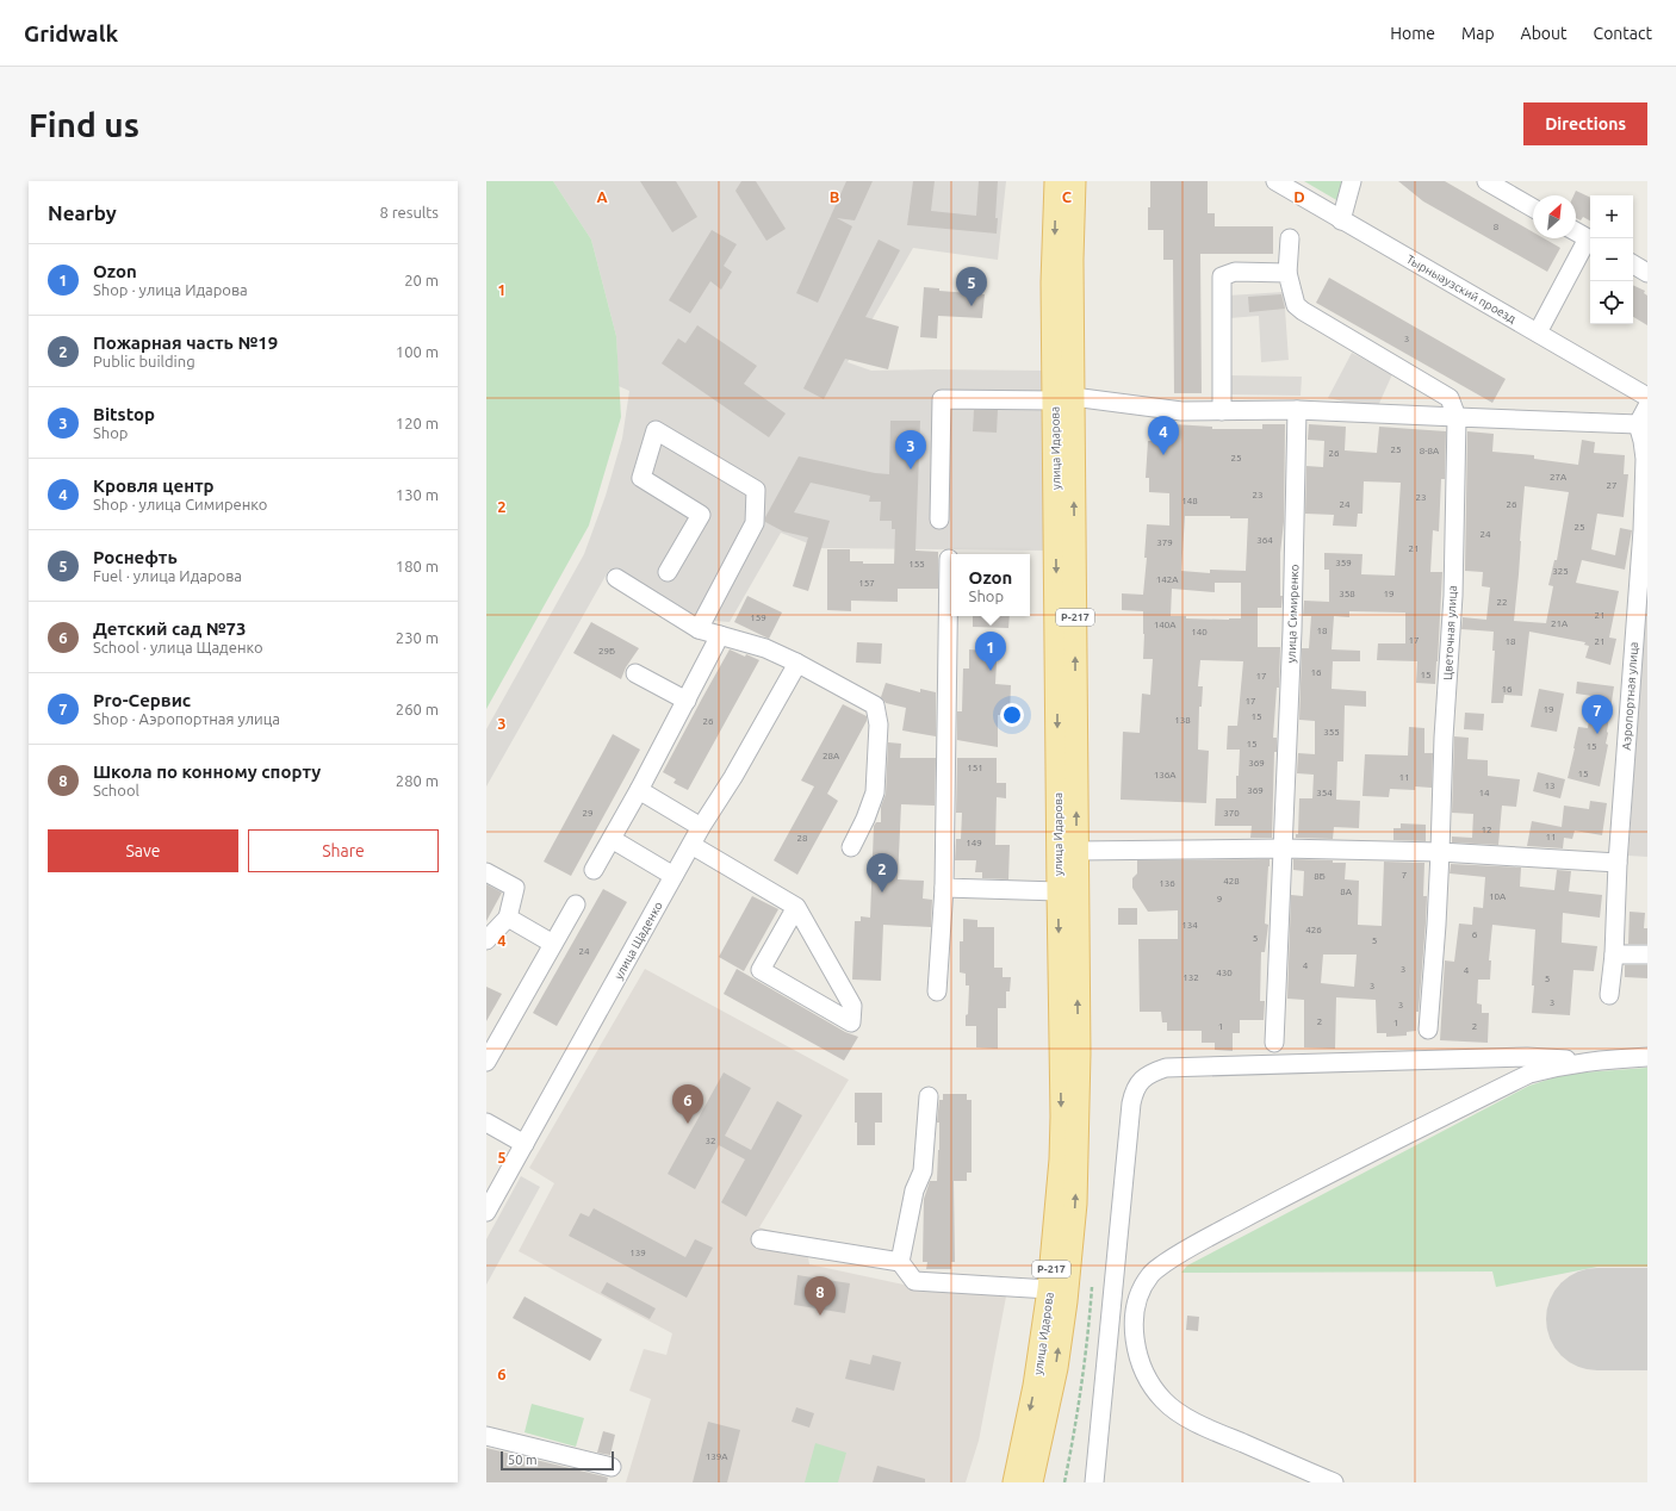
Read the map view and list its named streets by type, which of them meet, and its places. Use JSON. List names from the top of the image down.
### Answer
{
  "streets": {
    "main road": ["улица Идарова", "Р-217"],
    "street": [
      "Тырныаузский проезд",
      "улица Симиренко",
      "Цветочная улица",
      "Аэропортная улица",
      "улица Щаденко"
    ]
  },
  "house_numbers": [
    "8",
    "3",
    "25",
    "8-8А",
    "26",
    "25",
    "27А",
    "27",
    "23",
    "23",
    "148",
    "24",
    "26",
    "25",
    "24",
    "364",
    "379",
    "21",
    "359",
    "155",
    "325",
    "142А",
    "157",
    "358",
    "19",
    "22",
    "21",
    "159",
    "21А",
    "140А",
    "18",
    "140",
    "17",
    "18",
    "21",
    "29Б",
    "16",
    "15",
    "17",
    "16",
    "17",
    "19",
    "15",
    "138",
    "26",
    "355",
    "15",
    "15",
    "28А",
    "369",
    "151",
    "15",
    "136А",
    "11",
    "13",
    "369",
    "354",
    "14",
    "29",
    "370",
    "12",
    "11",
    "28",
    "149",
    "7",
    "8Б",
    "428",
    "136",
    "8А",
    "10А",
    "9",
    "134",
    "426",
    "6",
    "5",
    "5",
    "24",
    "4",
    "3",
    "4",
    "430",
    "132",
    "5",
    "3",
    "3",
    "3",
    "2",
    "1",
    "1",
    "2",
    "32",
    "139",
    "139А"
  ],
  "scale_bar": "50 m",
  "north": "top right",
  "page": {
    "header": "Gridwalk",
    "nav": [
      "Home",
      "Map",
      "About",
      "Contact"
    ],
    "buttons": [
      "Directions",
      ["Save", "Share"]
    ],
    "title": "Find us",
    "heading": ["Nearby", "8 results"],
    "map_buttons": ["+", "−"],
    "list": [
      {
        "mark": "1",
        "name": "Ozon",
        "note": "Shop · улица Идарова",
        "value": "20 m"
      },
      {
        "mark": "2",
        "name": "Пожарная часть №19",
        "note": "Public building",
        "value": "100 m"
      },
      {
        "mark": "3",
        "name": "Bitstop",
        "note": "Shop",
        "value": "120 m"
      },
      {
        "mark": "4",
        "name": "Кровля центр",
        "note": "Shop · улица Симиренко",
        "value": "130 m"
      },
      {
        "mark": "5",
        "name": "Роснефть",
        "note": "Fuel · улица Идарова",
        "value": "180 m"
      },
      {
        "mark": "6",
        "name": "Детский сад №73",
        "note": "School · улица Щаденко",
        "value": "230 m"
      },
      {
        "mark": "7",
        "name": "Pro-Сервис",
        "note": "Shop · Аэропортная улица",
        "value": "260 m"
      },
      {
        "mark": "8",
        "name": "Школа по конному спорту",
        "note": "School",
        "value": "280 m"
      }
    ],
    "pins": [
      "5",
      "4",
      "3",
      "1",
      "7",
      "2",
      "6",
      "8"
    ],
    "popup": ["Ozon", "Shop"],
    "scale": "50 m"
  },
  "grid": {
    "columns": [
      "A",
      "B",
      "C",
      "D"
    ],
    "rows": [
      "1",
      "2",
      "3",
      "4",
      "5",
      "6"
    ]
  }
}
